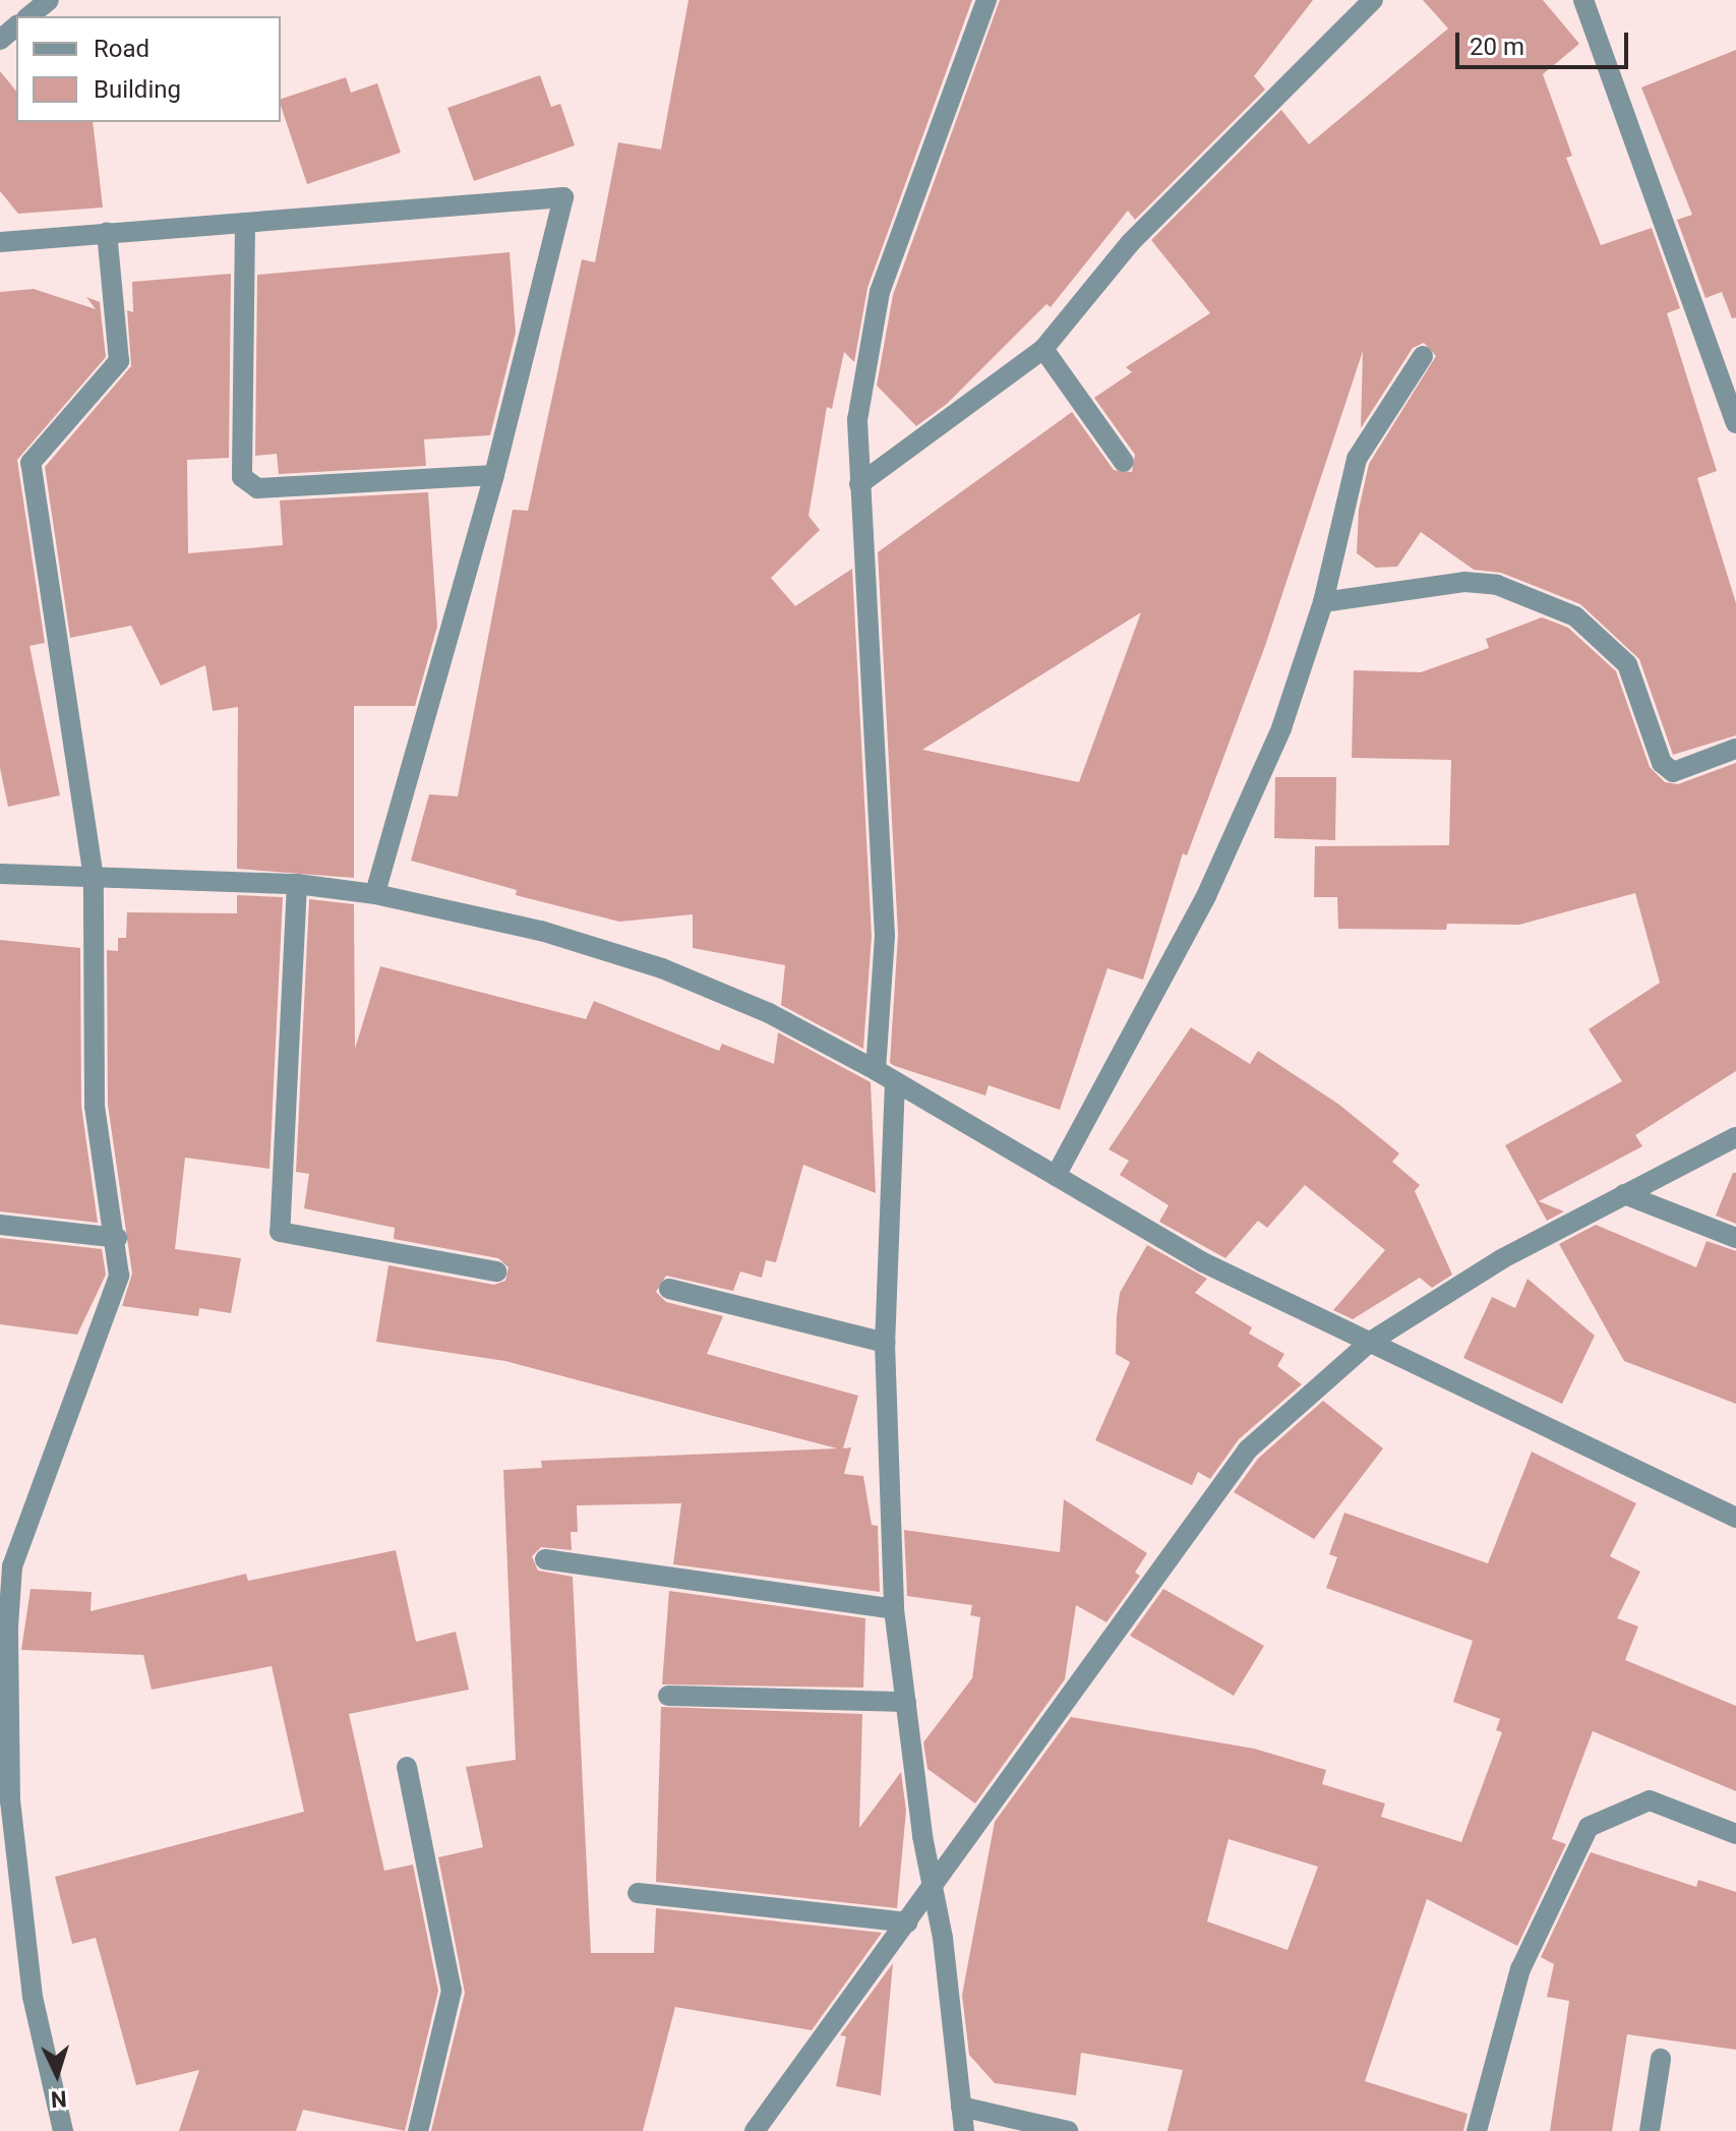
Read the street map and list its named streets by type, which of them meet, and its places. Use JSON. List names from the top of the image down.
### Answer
{
  "legend": ["Road", "Building"],
  "scale_bar": "20 m",
  "north": "bottom"
}
